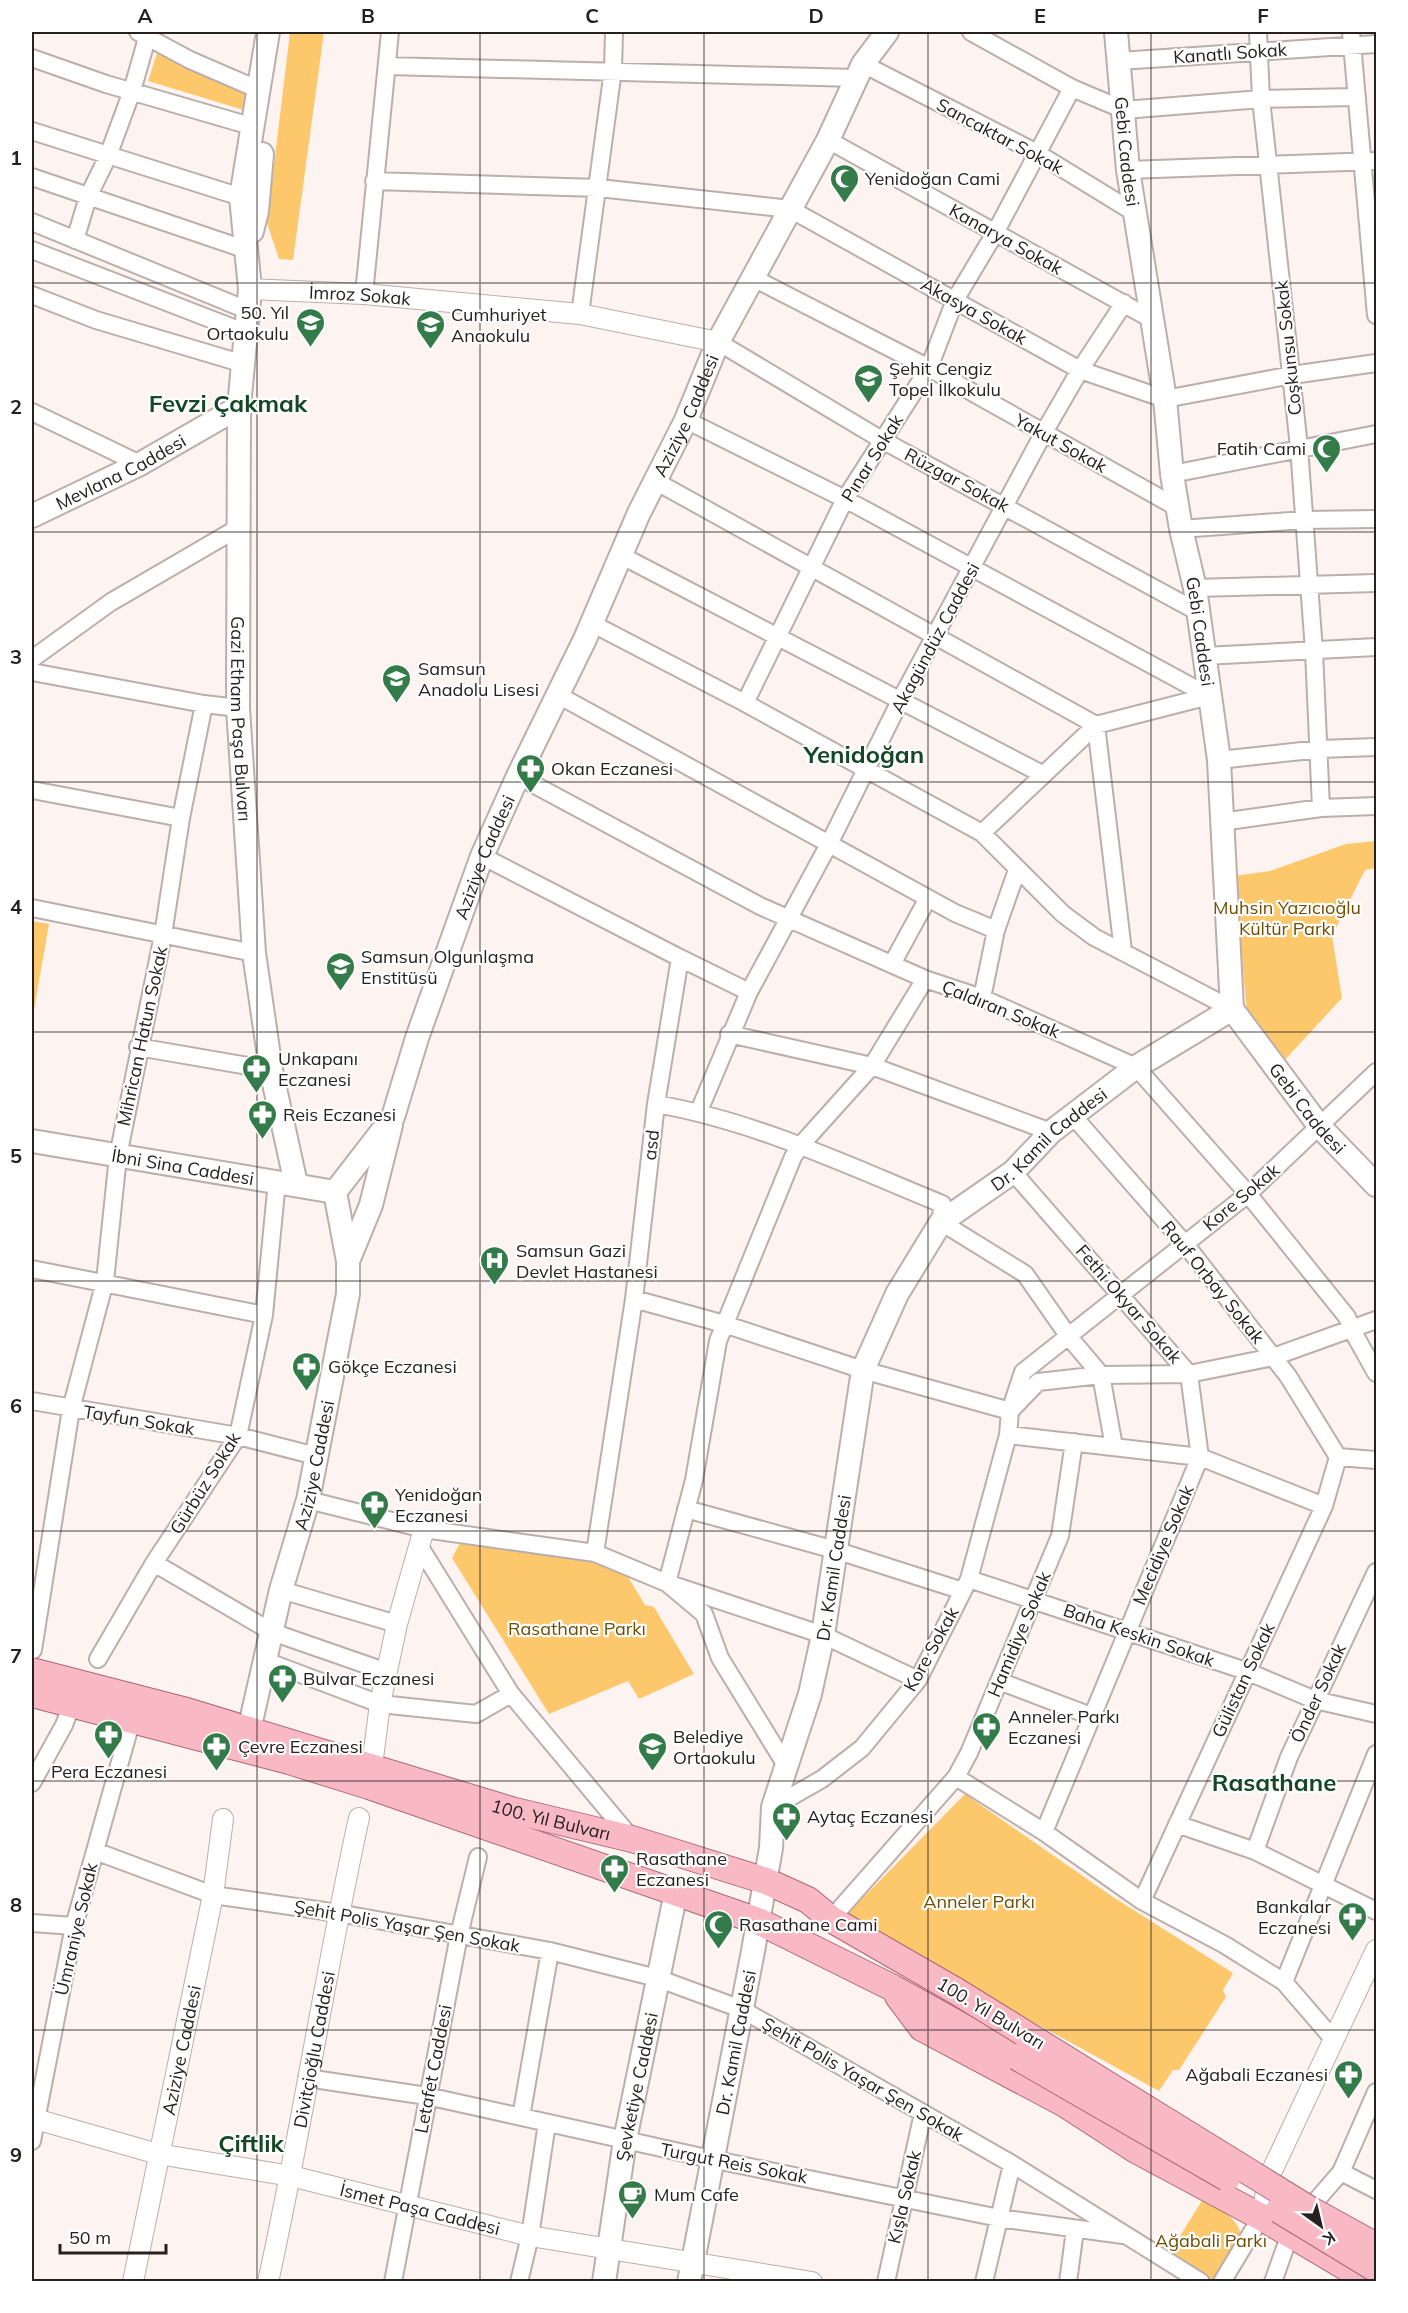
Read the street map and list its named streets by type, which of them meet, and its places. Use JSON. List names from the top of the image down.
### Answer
{
  "streets": {
    "main road": [
      "Gebi Caddesi",
      "Aziziye Caddesi",
      "Mevlana Caddesi",
      "Gazi Etham Paşa Bulvarı",
      "Dr. Kamil Caddesi",
      "İbni Sina Caddesi",
      "100. Yıl Bulvarı",
      "Şevketiye Caddesi"
    ],
    "street": [
      "Kanatlı Sokak",
      "Sancaktar Sokak",
      "Kanarya Sokak",
      "İmroz Sokak",
      "Akasya Sokak",
      "Coşkunsu Sokak",
      "Yakut Sokak",
      "Pınar Sokak",
      "Rüzgar Sokak",
      "Akagündüz Caddesi",
      "Çaldıran Sokak",
      "Mihrican Hatun Sokak",
      "asd",
      "Kore Sokak",
      "Rauf Orbay Sokak",
      "Fethi Okyar Sokak",
      "Tayfun Sokak",
      "Gürbüz Sokak",
      "Mecidiye Sokak",
      "Hamidiye Sokak",
      "Baha Keskin Sokak",
      "Gülistan Sokak",
      "Önder Sokak",
      "Şehit Polis Yaşar Şen Sokak",
      "Ümraniye Sokak",
      "Divitçioğlu Caddesi",
      "Letafet Caddesi",
      "Turgut Reis Sokak",
      "Kışla Sokak",
      "İsmet Paşa Caddesi"
    ]
  },
  "crossings": [
    ["Kanatlı Sokak", "Gebi Caddesi"],
    ["Kanatlı Sokak", "Coşkunsu Sokak"],
    ["Sancaktar Sokak", "Gebi Caddesi"],
    ["Sancaktar Sokak", "Aziziye Caddesi"],
    ["Sancaktar Sokak", "Pınar Sokak"],
    ["Gebi Caddesi", "Kanarya Sokak"],
    ["Gebi Caddesi", "Akasya Sokak"],
    ["Gebi Caddesi", "Yakut Sokak"],
    ["Gebi Caddesi", "Rüzgar Sokak"],
    ["Gebi Caddesi", "Dr. Kamil Caddesi"],
    ["Gebi Caddesi", "Kore Sokak"],
    ["Kanarya Sokak", "Aziziye Caddesi"],
    ["Kanarya Sokak", "Pınar Sokak"],
    ["Kanarya Sokak", "Akagündüz Caddesi"],
    ["İmroz Sokak", "Aziziye Caddesi"],
    ["İmroz Sokak", "Rüzgar Sokak"],
    ["İmroz Sokak", "Gazi Etham Paşa Bulvarı"],
    ["Akasya Sokak", "Aziziye Caddesi"],
    ["Akasya Sokak", "Pınar Sokak"],
    ["Akasya Sokak", "Akagündüz Caddesi"],
    ["Aziziye Caddesi", "Yakut Sokak"],
    ["Aziziye Caddesi", "Rüzgar Sokak"],
    ["Aziziye Caddesi", "Çaldıran Sokak"],
    ["Aziziye Caddesi", "İbni Sina Caddesi"],
    ["Aziziye Caddesi", "Tayfun Sokak"],
    ["Aziziye Caddesi", "100. Yıl Bulvarı"],
    ["Aziziye Caddesi", "Şehit Polis Yaşar Şen Sokak"],
    ["Aziziye Caddesi", "İsmet Paşa Caddesi"],
    ["Yakut Sokak", "Pınar Sokak"],
    ["Yakut Sokak", "Akagündüz Caddesi"],
    ["Pınar Sokak", "Rüzgar Sokak"],
    ["Mevlana Caddesi", "Gazi Etham Paşa Bulvarı"],
    ["Rüzgar Sokak", "Akagündüz Caddesi"],
    ["Akagündüz Caddesi", "Çaldıran Sokak"],
    ["Gazi Etham Paşa Bulvarı", "İbni Sina Caddesi"],
    ["Gazi Etham Paşa Bulvarı", "Gürbüz Sokak"],
    ["Çaldıran Sokak", "Dr. Kamil Caddesi"],
    ["Çaldıran Sokak", "Kore Sokak"],
    ["Mihrican Hatun Sokak", "İbni Sina Caddesi"],
    ["Mihrican Hatun Sokak", "Tayfun Sokak"],
    ["Mihrican Hatun Sokak", "100. Yıl Bulvarı"],
    ["Dr. Kamil Caddesi", "Kore Sokak"],
    ["Dr. Kamil Caddesi", "Rauf Orbay Sokak"],
    ["Dr. Kamil Caddesi", "Fethi Okyar Sokak"],
    ["Dr. Kamil Caddesi", "Baha Keskin Sokak"],
    ["Dr. Kamil Caddesi", "100. Yıl Bulvarı"],
    ["Dr. Kamil Caddesi", "Şehit Polis Yaşar Şen Sokak"],
    ["Dr. Kamil Caddesi", "Turgut Reis Sokak"],
    ["Dr. Kamil Caddesi", "İsmet Paşa Caddesi"],
    ["İbni Sina Caddesi", "Gürbüz Sokak"],
    ["Kore Sokak", "Rauf Orbay Sokak"],
    ["Kore Sokak", "Fethi Okyar Sokak"],
    ["Kore Sokak", "Baha Keskin Sokak"],
    ["Rauf Orbay Sokak", "Gülistan Sokak"],
    ["Fethi Okyar Sokak", "Mecidiye Sokak"],
    ["Tayfun Sokak", "Gürbüz Sokak"],
    ["Mecidiye Sokak", "Baha Keskin Sokak"],
    ["Hamidiye Sokak", "Baha Keskin Sokak"],
    ["Hamidiye Sokak", "100. Yıl Bulvarı"],
    ["Baha Keskin Sokak", "Gülistan Sokak"],
    ["Baha Keskin Sokak", "Önder Sokak"],
    ["100. Yıl Bulvarı", "Ümraniye Sokak"],
    ["100. Yıl Bulvarı", "Şevketiye Caddesi"],
    ["Şehit Polis Yaşar Şen Sokak", "Ümraniye Sokak"],
    ["Şehit Polis Yaşar Şen Sokak", "Divitçioğlu Caddesi"],
    ["Şehit Polis Yaşar Şen Sokak", "Letafet Caddesi"],
    ["Şehit Polis Yaşar Şen Sokak", "Şevketiye Caddesi"],
    ["Şehit Polis Yaşar Şen Sokak", "Turgut Reis Sokak"],
    ["Şehit Polis Yaşar Şen Sokak", "Kışla Sokak"],
    ["Ümraniye Sokak", "İsmet Paşa Caddesi"],
    ["Divitçioğlu Caddesi", "Turgut Reis Sokak"],
    ["Divitçioğlu Caddesi", "İsmet Paşa Caddesi"],
    ["Letafet Caddesi", "Turgut Reis Sokak"],
    ["Letafet Caddesi", "İsmet Paşa Caddesi"],
    ["Şevketiye Caddesi", "Turgut Reis Sokak"],
    ["Şevketiye Caddesi", "İsmet Paşa Caddesi"],
    ["Turgut Reis Sokak", "Kışla Sokak"]
  ],
  "districts": [
    "Fevzi Çakmak",
    "Yenidoğan",
    "Rasathane",
    "Çiftlik"
  ],
  "parks": [
    "Muhsin Yazıcıoğlu Kültür Parkı",
    "Rasathane Parkı",
    "Anneler Parkı",
    "Ağabali Parkı"
  ],
  "places": {
    "mosque": ["Yenidoğan Cami", "Fatih Cami", "Rasathane Cami"],
    "school or university": [
      "50. Yıl Ortaokulu",
      "Cumhuriyet Anaokulu",
      "Şehit Cengiz Topel İlkokulu",
      "Samsun Anadolu Lisesi",
      "Samsun Olgunlaşma Enstitüsü",
      "Belediye Ortaokulu"
    ],
    "pharmacy": [
      "Okan Eczanesi",
      "Unkapanı Eczanesi",
      "Reis Eczanesi",
      "Gökçe Eczanesi",
      "Yenidoğan Eczanesi",
      "Bulvar Eczanesi",
      "Anneler Parkı Eczanesi",
      "Pera Eczanesi",
      "Çevre Eczanesi",
      "Aytaç Eczanesi",
      "Rasathane Eczanesi",
      "Bankalar Eczanesi",
      "Ağabali Eczanesi"
    ],
    "hospital": ["Samsun Gazi Devlet Hastanesi"],
    "cafe": ["Mum Cafe"]
  },
  "scale_bar": "50 m",
  "north": "bottom right",
  "grid": {
    "columns": [
      "A",
      "B",
      "C",
      "D",
      "E",
      "F"
    ],
    "rows": [
      "1",
      "2",
      "3",
      "4",
      "5",
      "6",
      "7",
      "8",
      "9"
    ]
  }
}
